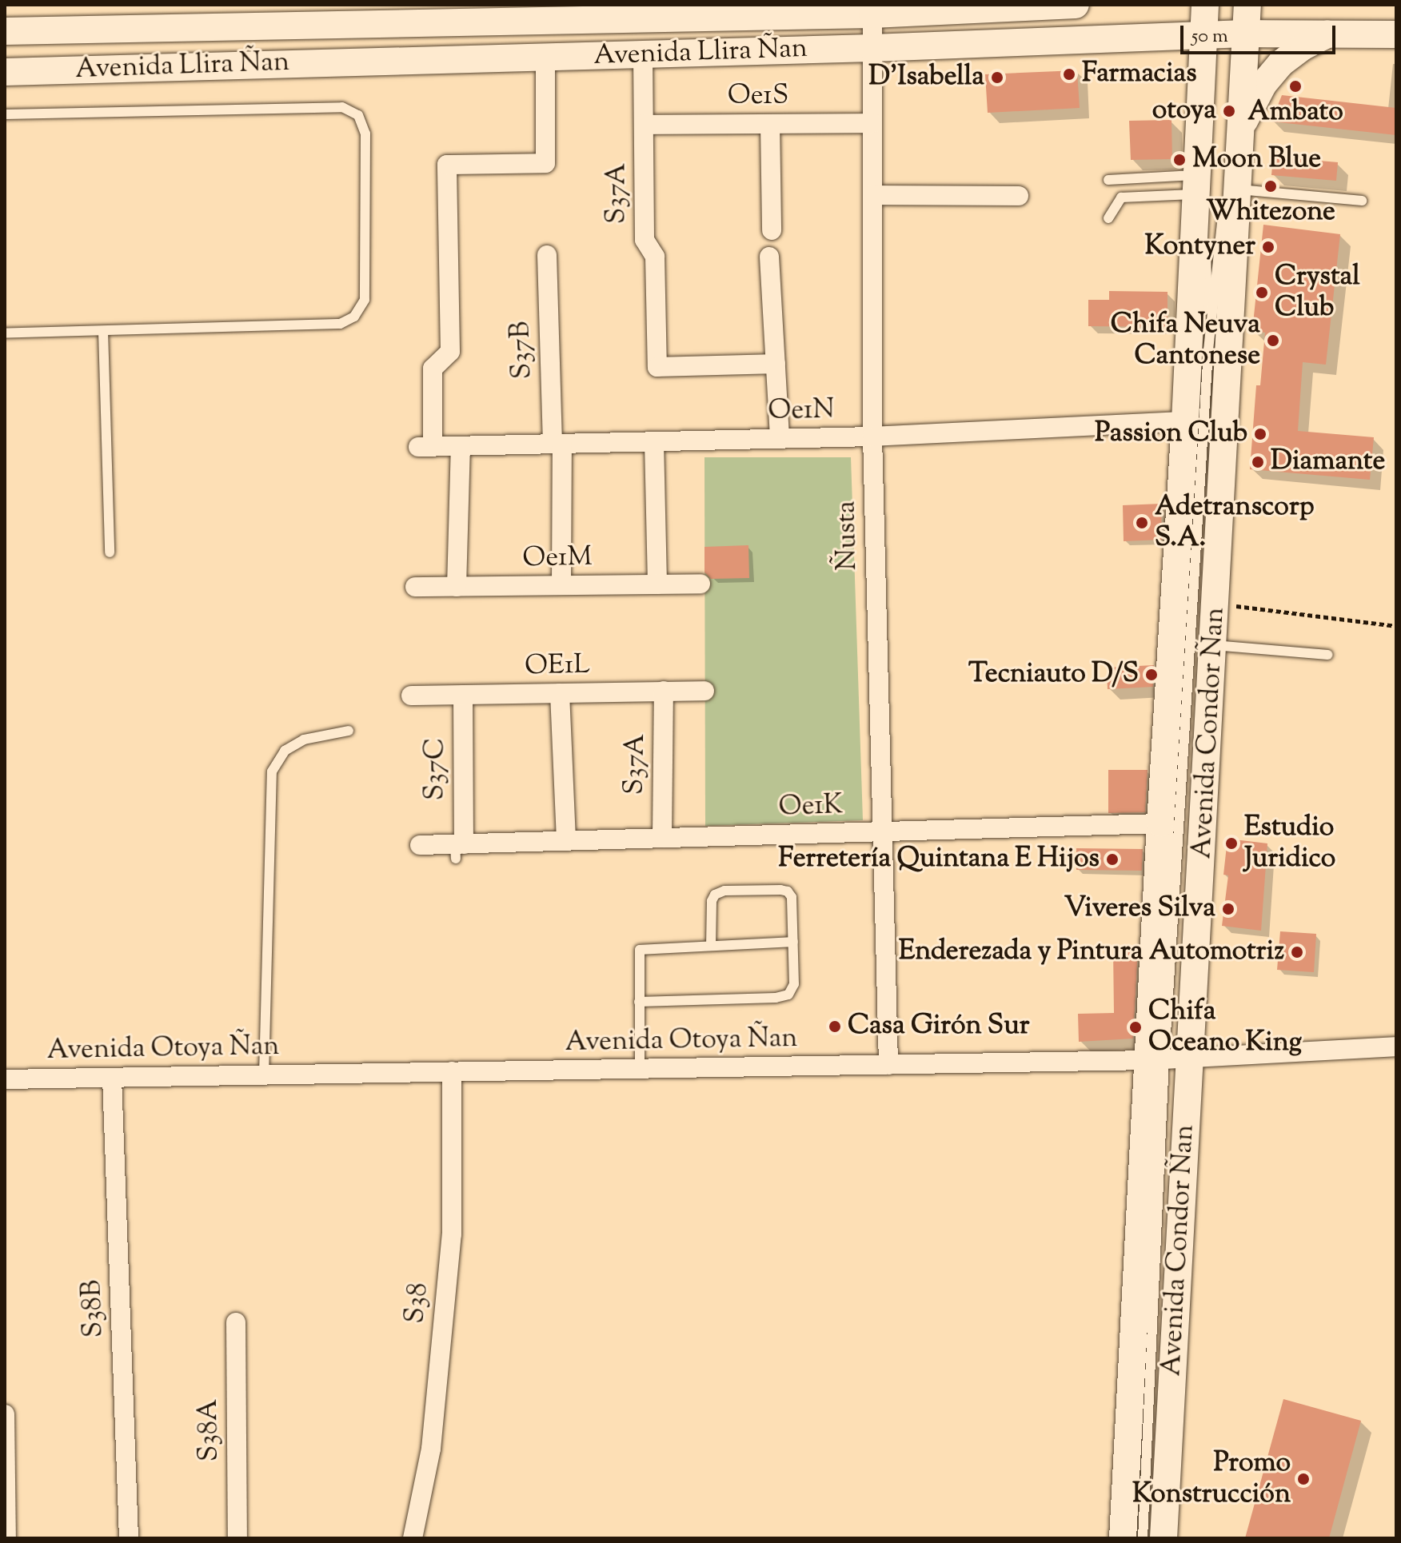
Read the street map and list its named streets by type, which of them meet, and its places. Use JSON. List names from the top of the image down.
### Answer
{
  "streets": {
    "main road": ["Avenida Llira Ñan", "Avenida Condor Ñan"],
    "street": [
      "Oe1S",
      "S37A",
      "S37B",
      "Oe1N",
      "Ñusta",
      "Oe1M",
      "OE1L",
      "S37C",
      "Oe1K",
      "Avenida Otoya Ñan",
      "S38",
      "S38B",
      "S38A"
    ]
  },
  "crossings": [
    ["Avenida Llira Ñan", "S37A"],
    ["Avenida Llira Ñan", "Oe1N"],
    ["Avenida Llira Ñan", "Ñusta"],
    ["Avenida Llira Ñan", "Avenida Condor Ñan"],
    ["Oe1S", "S37A"],
    ["Oe1S", "Ñusta"],
    ["S37A", "OE1L"],
    ["S37A", "Oe1K"],
    ["S37B", "Oe1N"],
    ["S37B", "Oe1M"],
    ["Oe1N", "Ñusta"],
    ["Oe1N", "Avenida Condor Ñan"],
    ["Ñusta", "Oe1K"],
    ["Ñusta", "Avenida Otoya Ñan"],
    ["OE1L", "S37C"],
    ["Avenida Condor Ñan", "Oe1K"],
    ["Avenida Condor Ñan", "Avenida Otoya Ñan"],
    ["S37C", "Oe1K"],
    ["Avenida Otoya Ñan", "S38"],
    ["Avenida Otoya Ñan", "S38B"]
  ],
  "places": [
    "Farmacias",
    "D'Isabella",
    "Ambato",
    "otoya",
    "Moon Blue",
    "Whitezone",
    "Kontyner",
    "Crystal Club",
    "Chifa Neuva Cantonese",
    "Passion Club",
    "Diamante",
    "Adetranscorp S.A.",
    "Tecniauto D/S",
    "Estudio Juridico",
    "Ferretería Quintana E Hijos",
    "Viveres Silva",
    "Enderezada y Pintura Automotriz",
    "Casa Girón Sur",
    "Chifa Oceano King",
    "Promo Konstrucción"
  ],
  "scale_bar": "50 m"
}
